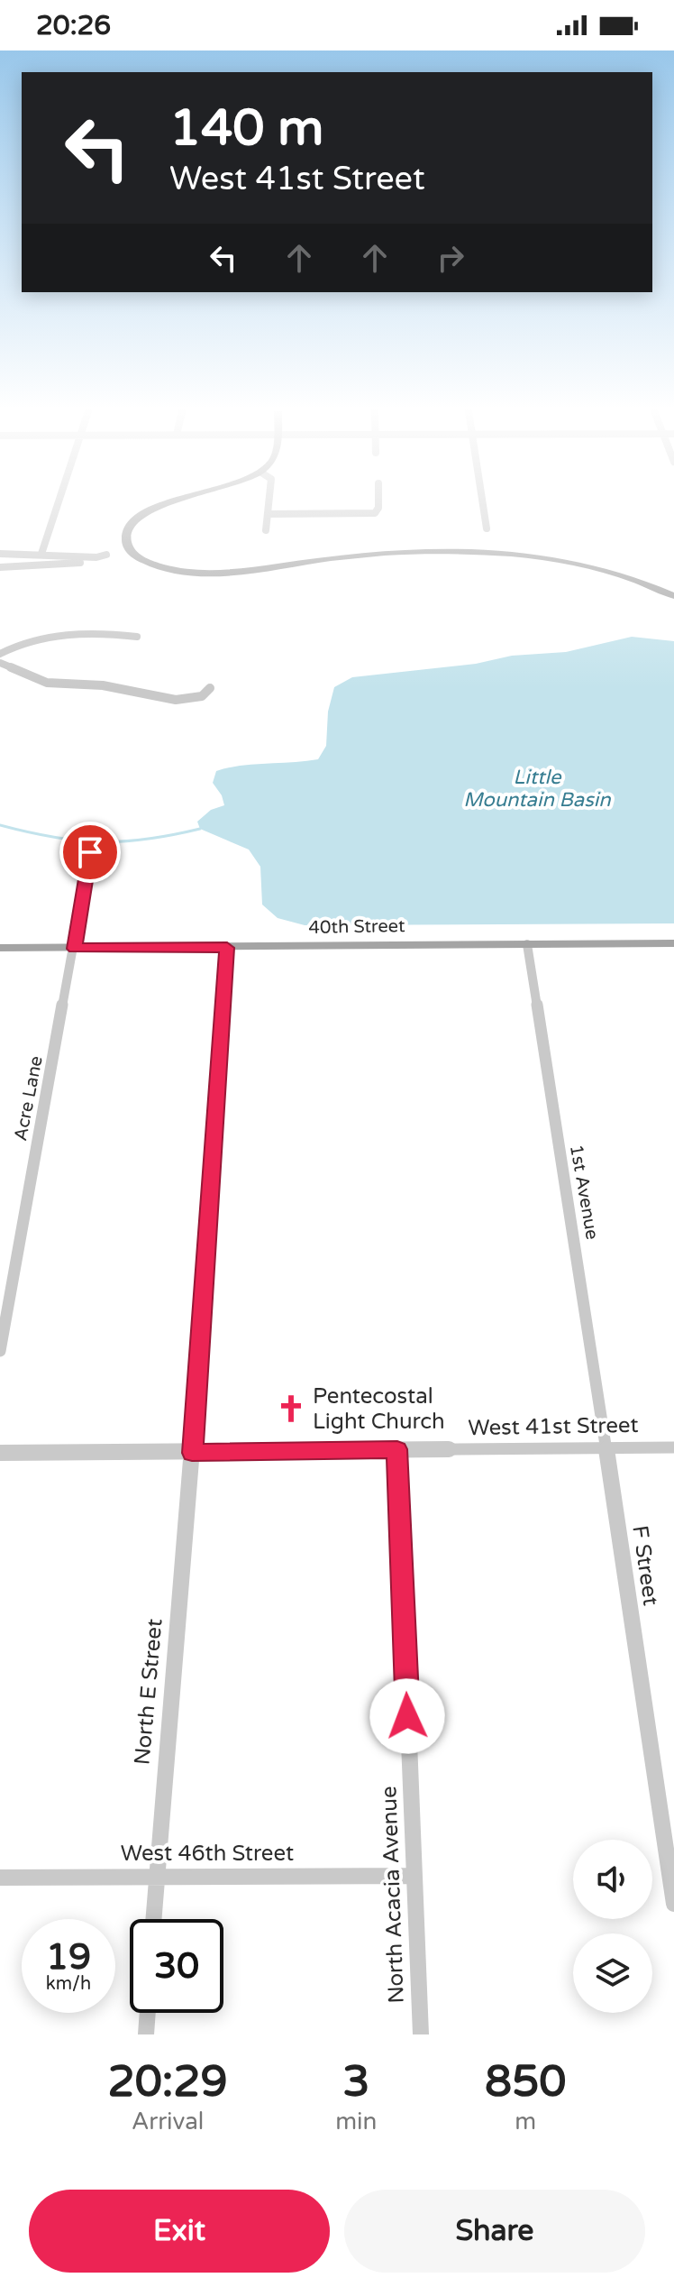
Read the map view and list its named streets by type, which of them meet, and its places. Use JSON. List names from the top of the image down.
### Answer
{
  "streets": {
    "main road": ["40th Street"],
    "street": [
      "Acre Lane",
      "1st Avenue",
      "West 41st Street",
      "F Street",
      "North E Street",
      "West 46th Street",
      "North Acacia Avenue"
    ]
  },
  "crossings": [
    ["40th Street", "Acre Lane"],
    ["40th Street", "1st Avenue"],
    ["40th Street", "North E Street"],
    ["1st Avenue", "West 41st Street"],
    ["1st Avenue", "F Street"],
    ["West 41st Street", "F Street"],
    ["West 41st Street", "North E Street"],
    ["West 41st Street", "North Acacia Avenue"],
    ["North E Street", "West 46th Street"],
    ["West 46th Street", "North Acacia Avenue"]
  ],
  "water": ["Little Mountain Basin"],
  "places": {
    "church": ["Pentecostal Light Church"]
  },
  "page": {
    "status": "20:26",
    "turn": ["140 m", "West 41st Street"],
    "speed": "19 km/h",
    "limit": "30",
    "eta": [
      "20:29",
      "Arrival",
      "3",
      "min",
      "850",
      "m"
    ],
    "buttons": ["Exit", "Share"]
  }
}
